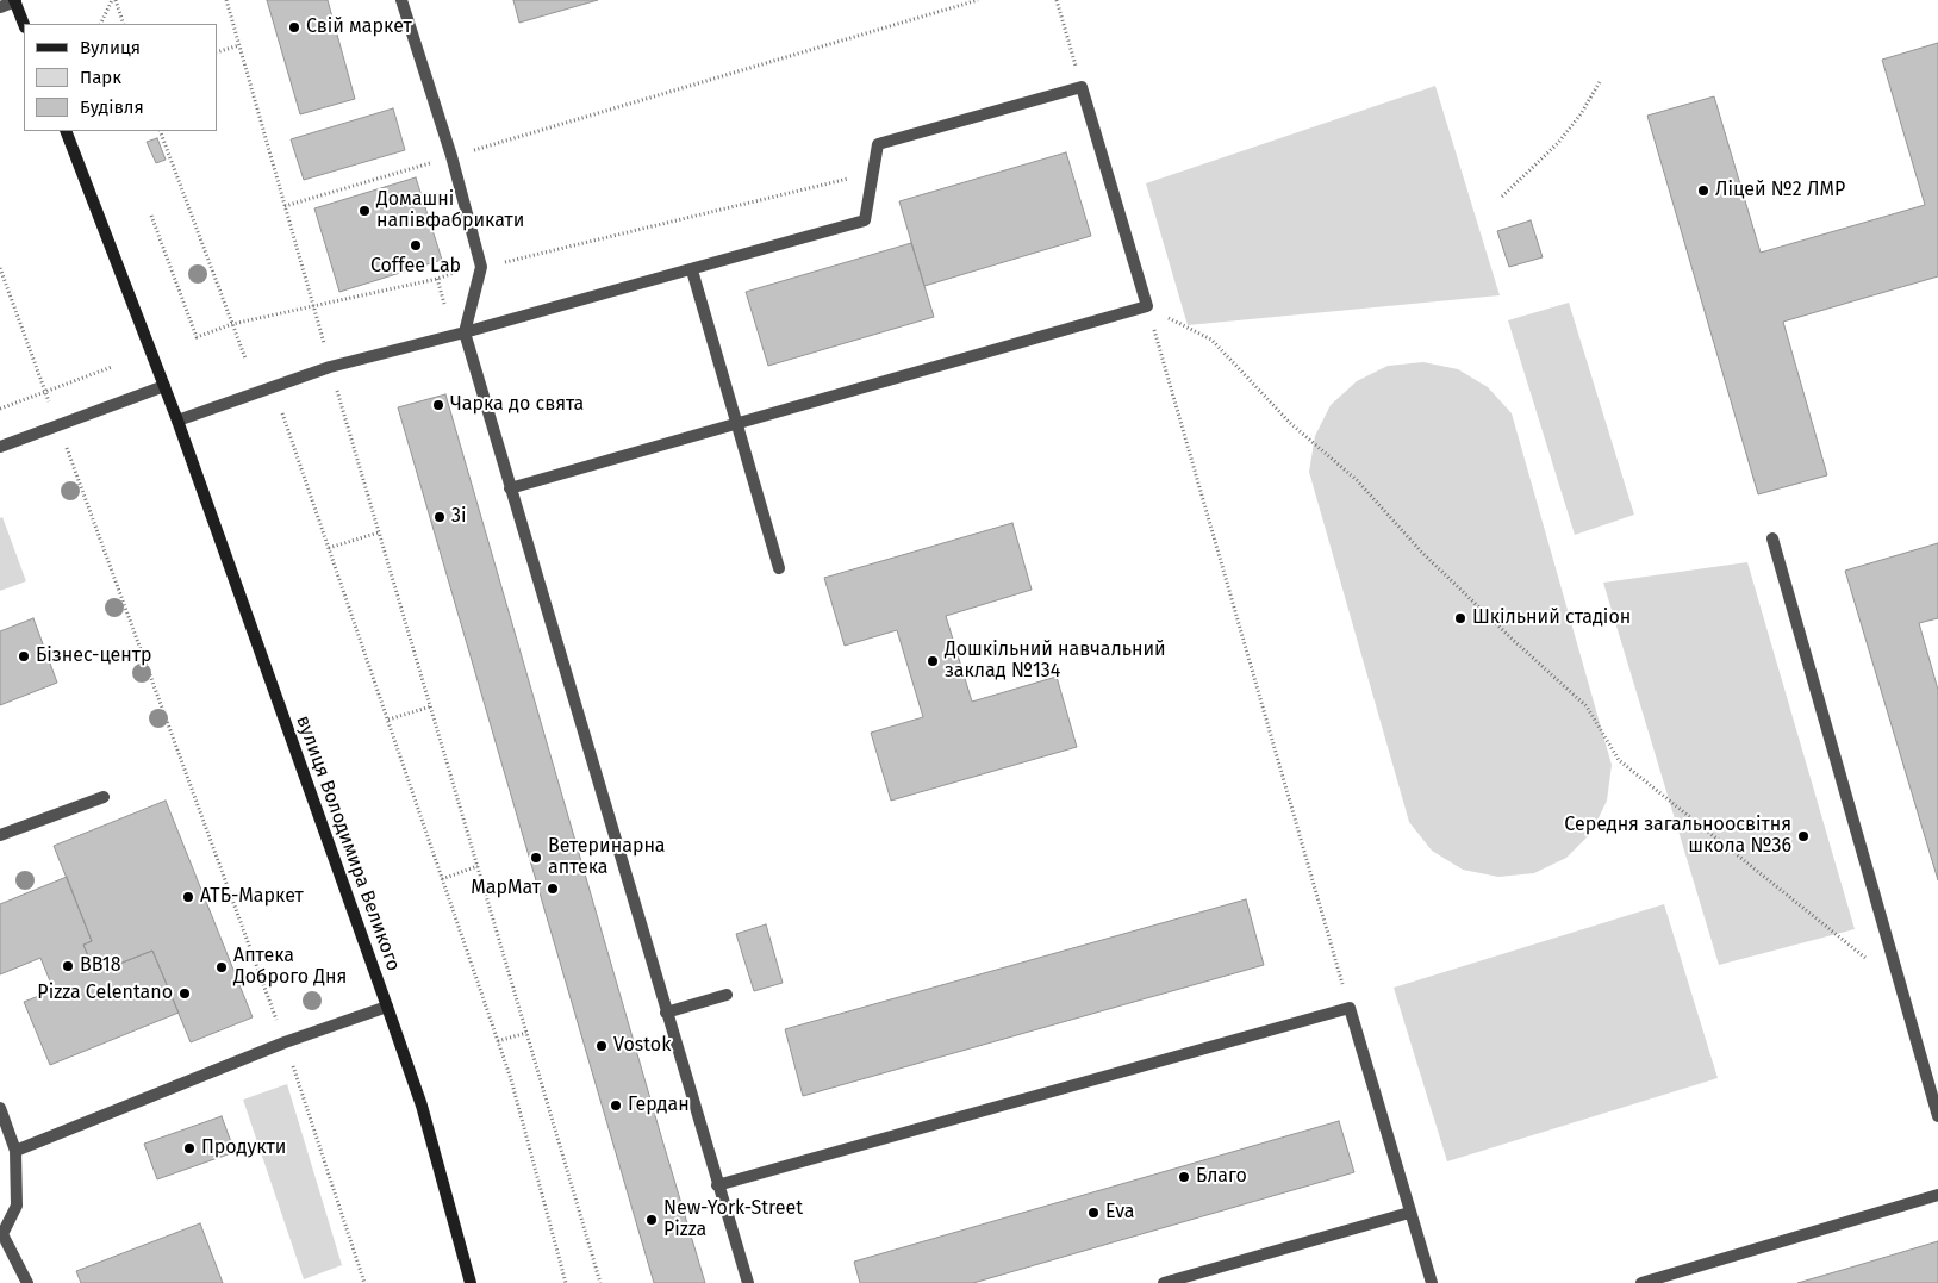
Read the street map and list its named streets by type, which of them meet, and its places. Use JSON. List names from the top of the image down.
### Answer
{
  "streets": {
    "main road": ["вулиця Володимира Великого"]
  },
  "places": [
    "Свій маркет",
    "Ліцей №2 ЛМР",
    "Домашні напівфабрикати",
    "Coffee Lab",
    "Чарка до свята",
    "3і",
    "Шкільний стадіон",
    "Бізнес-центр",
    "Дошкільний навчальний заклад №134",
    "Середня загальноосвітня школа №36",
    "Ветеринарна аптека",
    "МарМат",
    "АТБ-Маркет",
    "BB18",
    "Аптека Доброго Дня",
    "Pizza Celentano",
    "Vostok",
    "Гердан",
    "Продукти",
    "Благо",
    "Eva",
    "New-York-Street Pizza"
  ],
  "legend": ["Вулиця", "Парк", "Будівля"]
}
